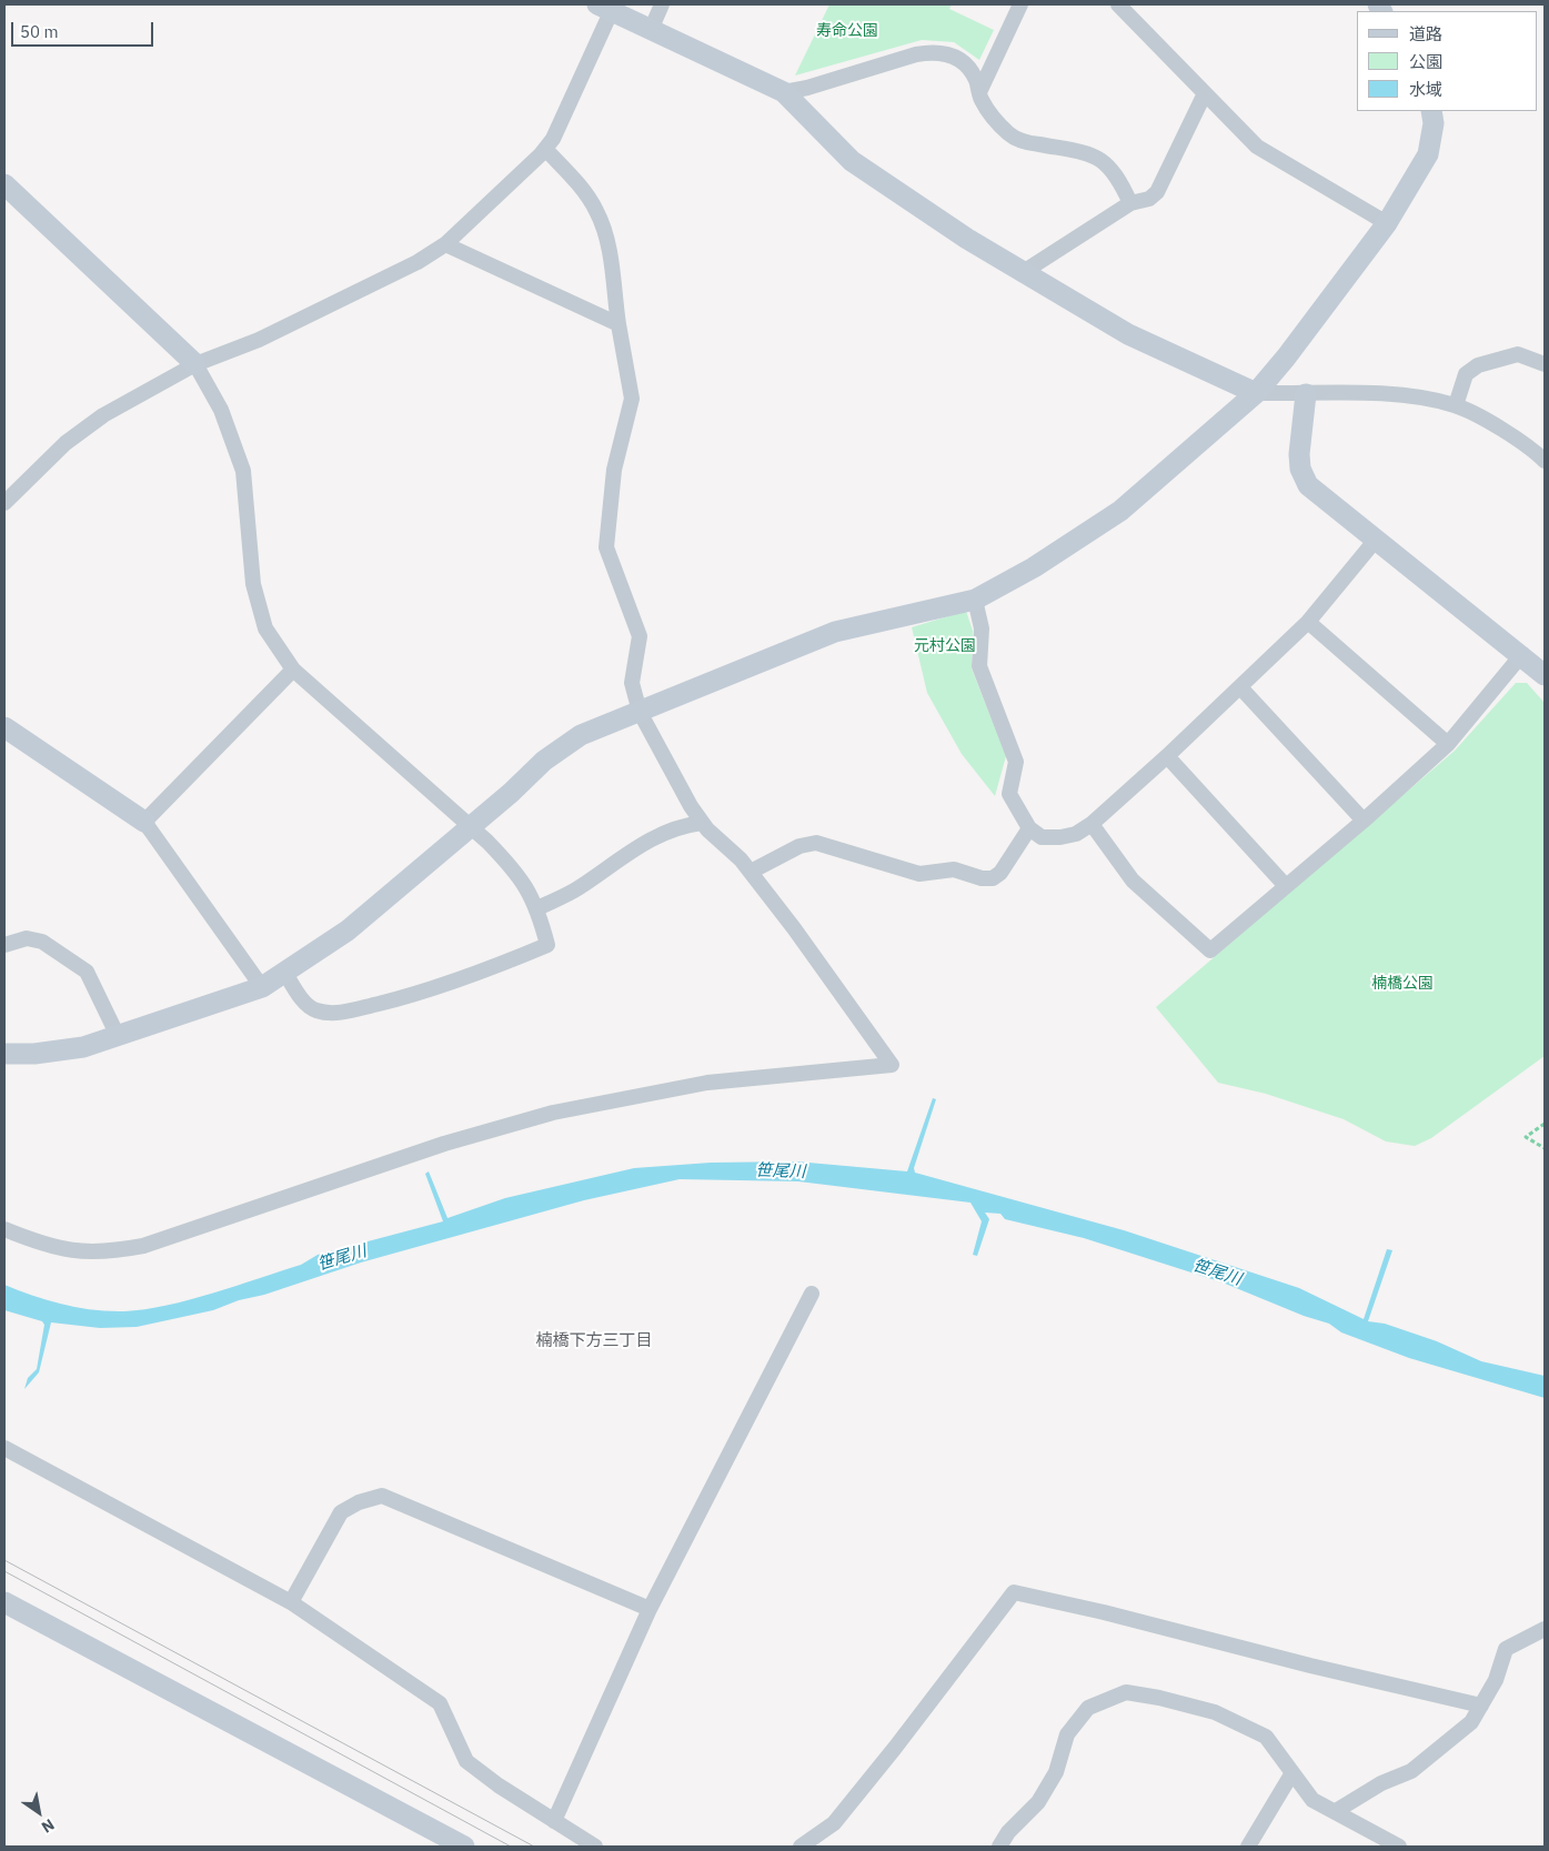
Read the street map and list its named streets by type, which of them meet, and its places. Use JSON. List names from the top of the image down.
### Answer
{
  "districts": ["楠橋下方三丁目"],
  "water": ["笹尾川"],
  "parks": ["寿命公園", "元村公園", "楠橋公園"],
  "legend": ["道路", "公園", "水域"],
  "scale_bar": "50 m",
  "north": "bottom right"
}
